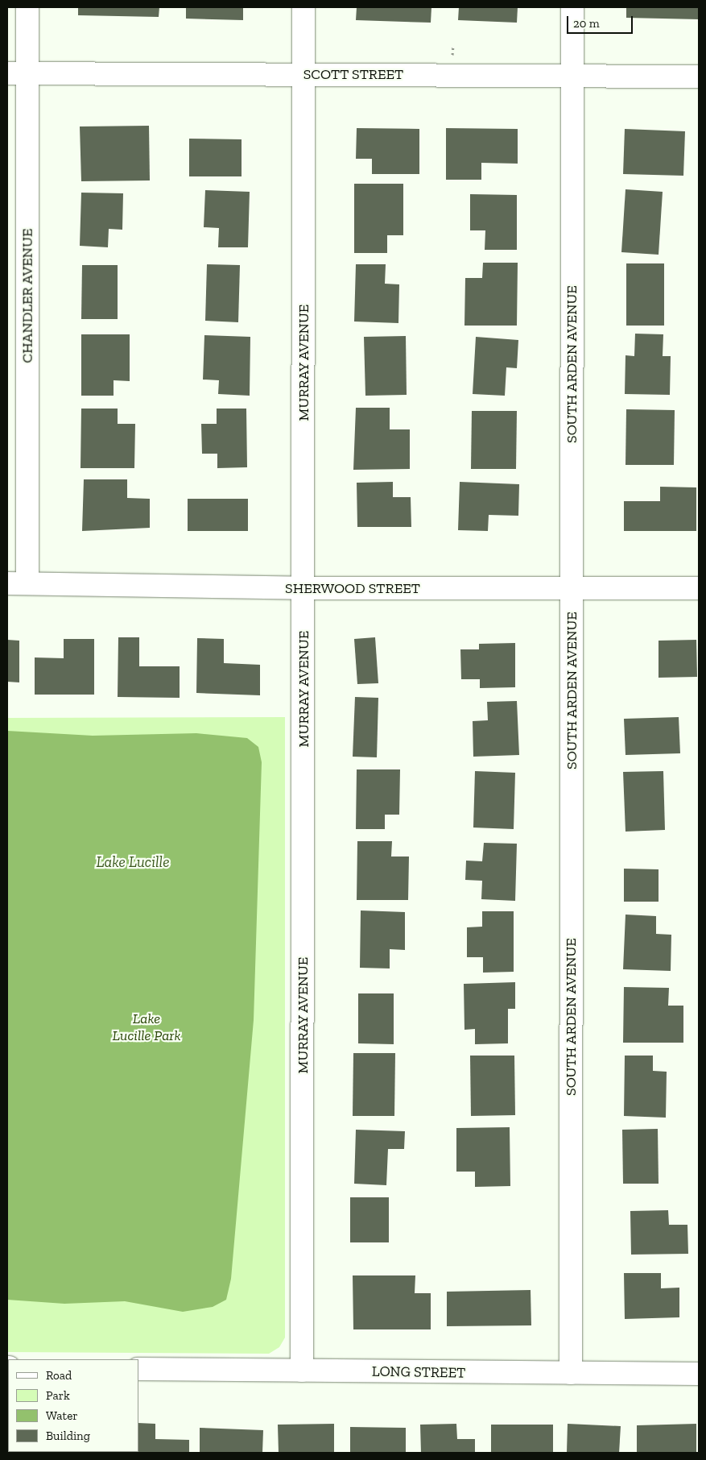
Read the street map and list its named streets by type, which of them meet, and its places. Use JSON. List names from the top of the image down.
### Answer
{
  "streets": {
    "street": [
      "SCOTT STREET",
      "CHANDLER AVENUE",
      "MURRAY AVENUE",
      "SOUTH ARDEN AVENUE",
      "SHERWOOD STREET",
      "LONG STREET"
    ]
  },
  "crossings": [
    ["SCOTT STREET", "CHANDLER AVENUE"],
    ["SCOTT STREET", "MURRAY AVENUE"],
    ["SCOTT STREET", "SOUTH ARDEN AVENUE"],
    ["CHANDLER AVENUE", "SHERWOOD STREET"],
    ["MURRAY AVENUE", "SHERWOOD STREET"],
    ["MURRAY AVENUE", "LONG STREET"],
    ["SOUTH ARDEN AVENUE", "SHERWOOD STREET"],
    ["SOUTH ARDEN AVENUE", "LONG STREET"]
  ],
  "water": ["Lake Lucille"],
  "parks": ["Lake Lucille Park"],
  "legend": [
    "Road",
    "Park",
    "Water",
    "Building"
  ],
  "scale_bar": "20 m"
}
